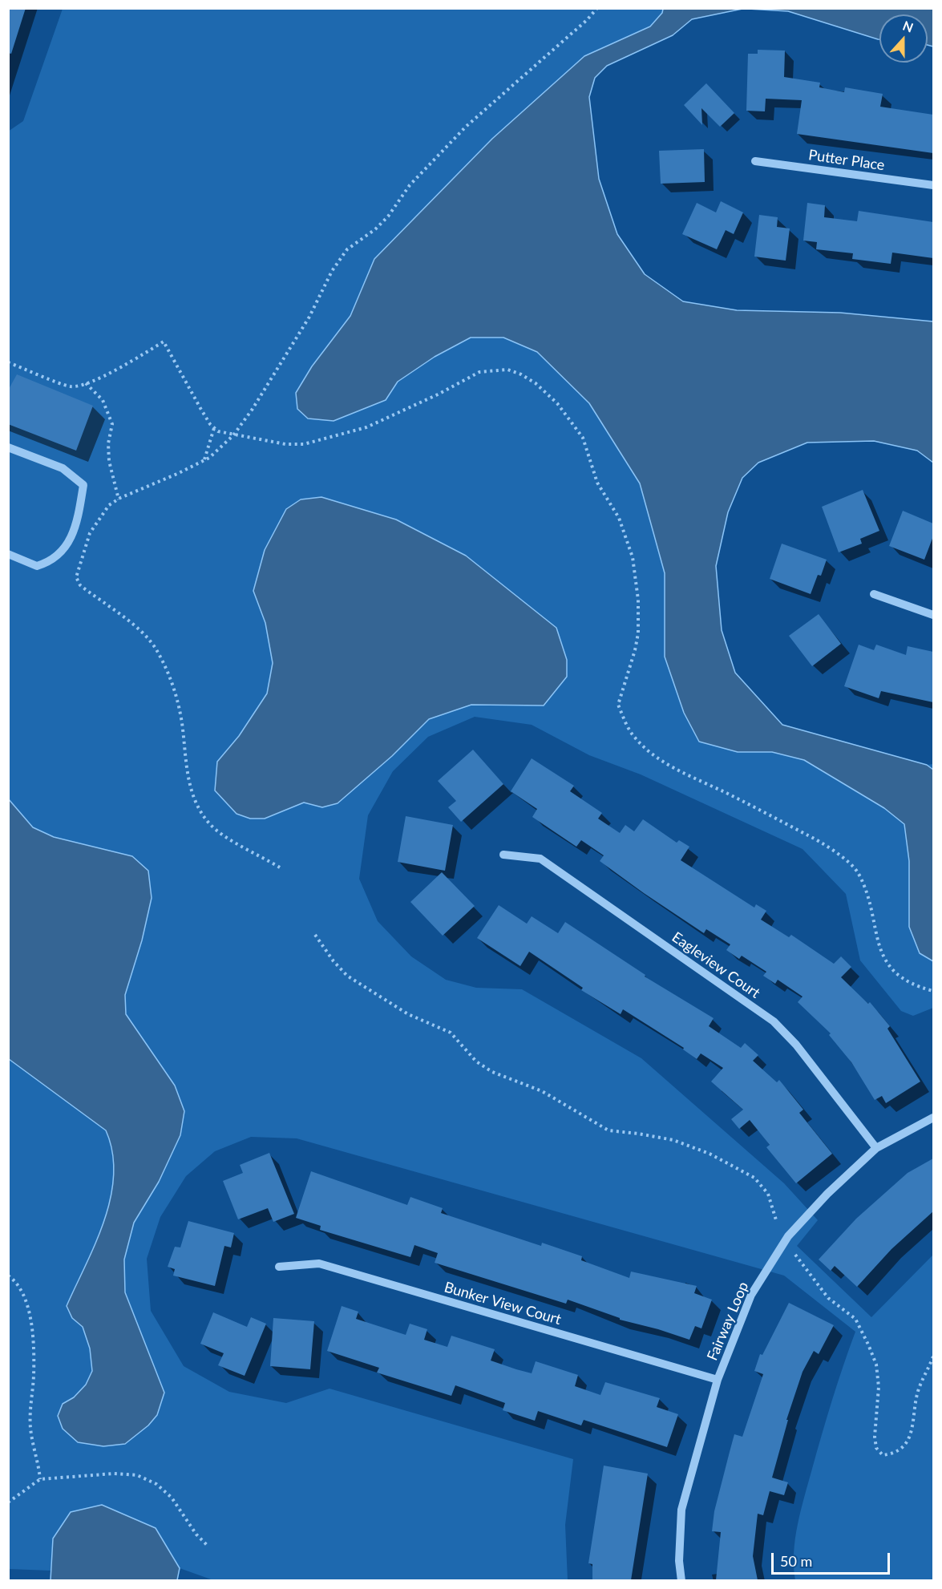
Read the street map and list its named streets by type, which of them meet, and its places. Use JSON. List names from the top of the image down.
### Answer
{
  "streets": {
    "street": [
      "Putter Place",
      "Eagleview Court",
      "Bunker View Court",
      "Fairway Loop"
    ]
  },
  "crossings": [
    ["Eagleview Court", "Fairway Loop"],
    ["Bunker View Court", "Fairway Loop"]
  ],
  "scale_bar": "50 m",
  "north": "top"
}
